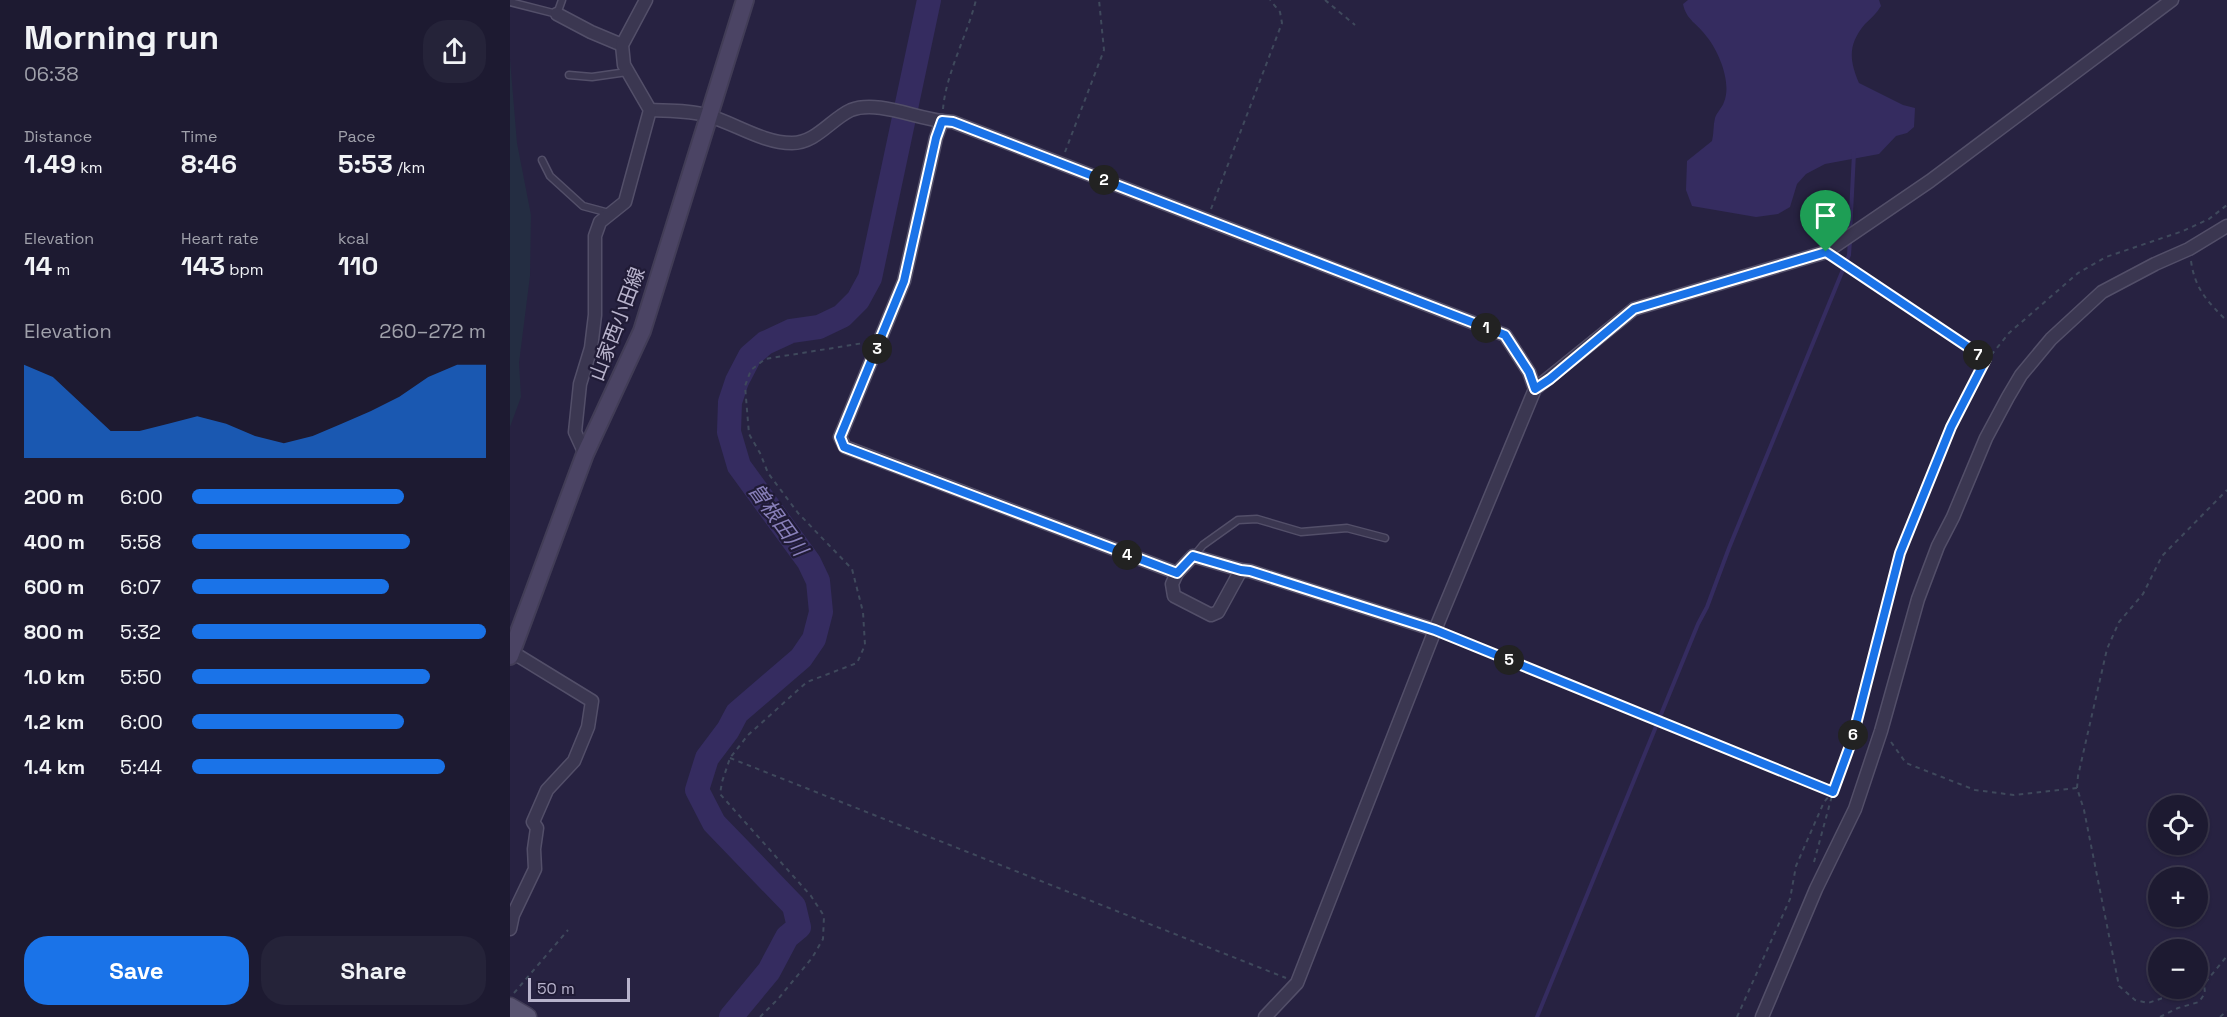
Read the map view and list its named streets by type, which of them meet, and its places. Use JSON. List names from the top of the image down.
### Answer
{
  "streets": {
    "main road": ["山家西小田線"]
  },
  "water": ["曽根田川"],
  "scale_bar": "50 m",
  "page": {
    "heading": ["Morning run", "06:38"],
    "stats": [
      ["Distance", "1.49 km"],
      ["Time", "8:46"],
      ["Pace", "5:53 /km"],
      ["Elevation", "14 m"],
      ["Heart rate", "143 bpm"],
      ["kcal", "110"]
    ],
    "pins": [
      "2",
      "1",
      "3",
      "7",
      "4",
      "5",
      "6"
    ],
    "chart": ["Elevation", "260–272 m"],
    "list": [
      {
        "name": "200 m",
        "note": "6:00"
      },
      {
        "name": "400 m",
        "note": "5:58"
      },
      {
        "name": "600 m",
        "note": "6:07"
      },
      {
        "name": "800 m",
        "note": "5:32"
      },
      {
        "name": "1.0 km",
        "note": "5:50"
      },
      {
        "name": "1.2 km",
        "note": "6:00"
      },
      {
        "name": "1.4 km",
        "note": "5:44"
      }
    ],
    "map_buttons": ["+", "−"],
    "buttons": ["Save", "Share"],
    "scale": "50 m"
  }
}
